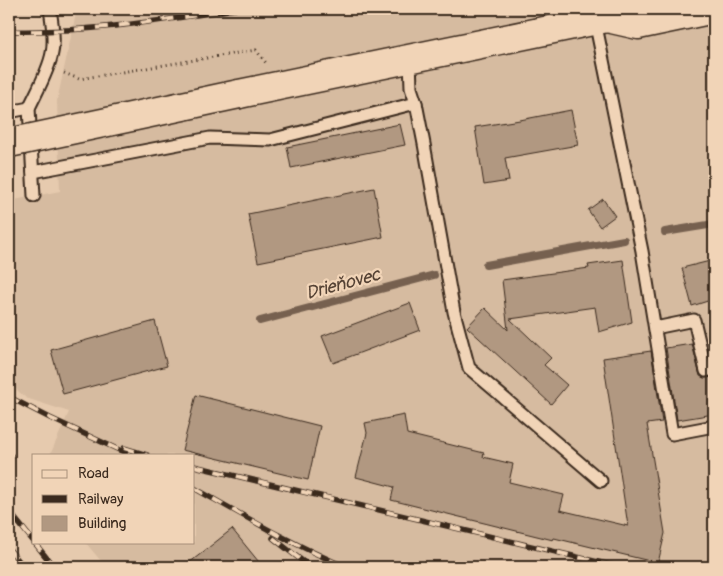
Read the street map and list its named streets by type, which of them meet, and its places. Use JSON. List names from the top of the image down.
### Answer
{
  "water": ["Drieňovec"],
  "legend": ["Road", "Railway", "Building"]
}
